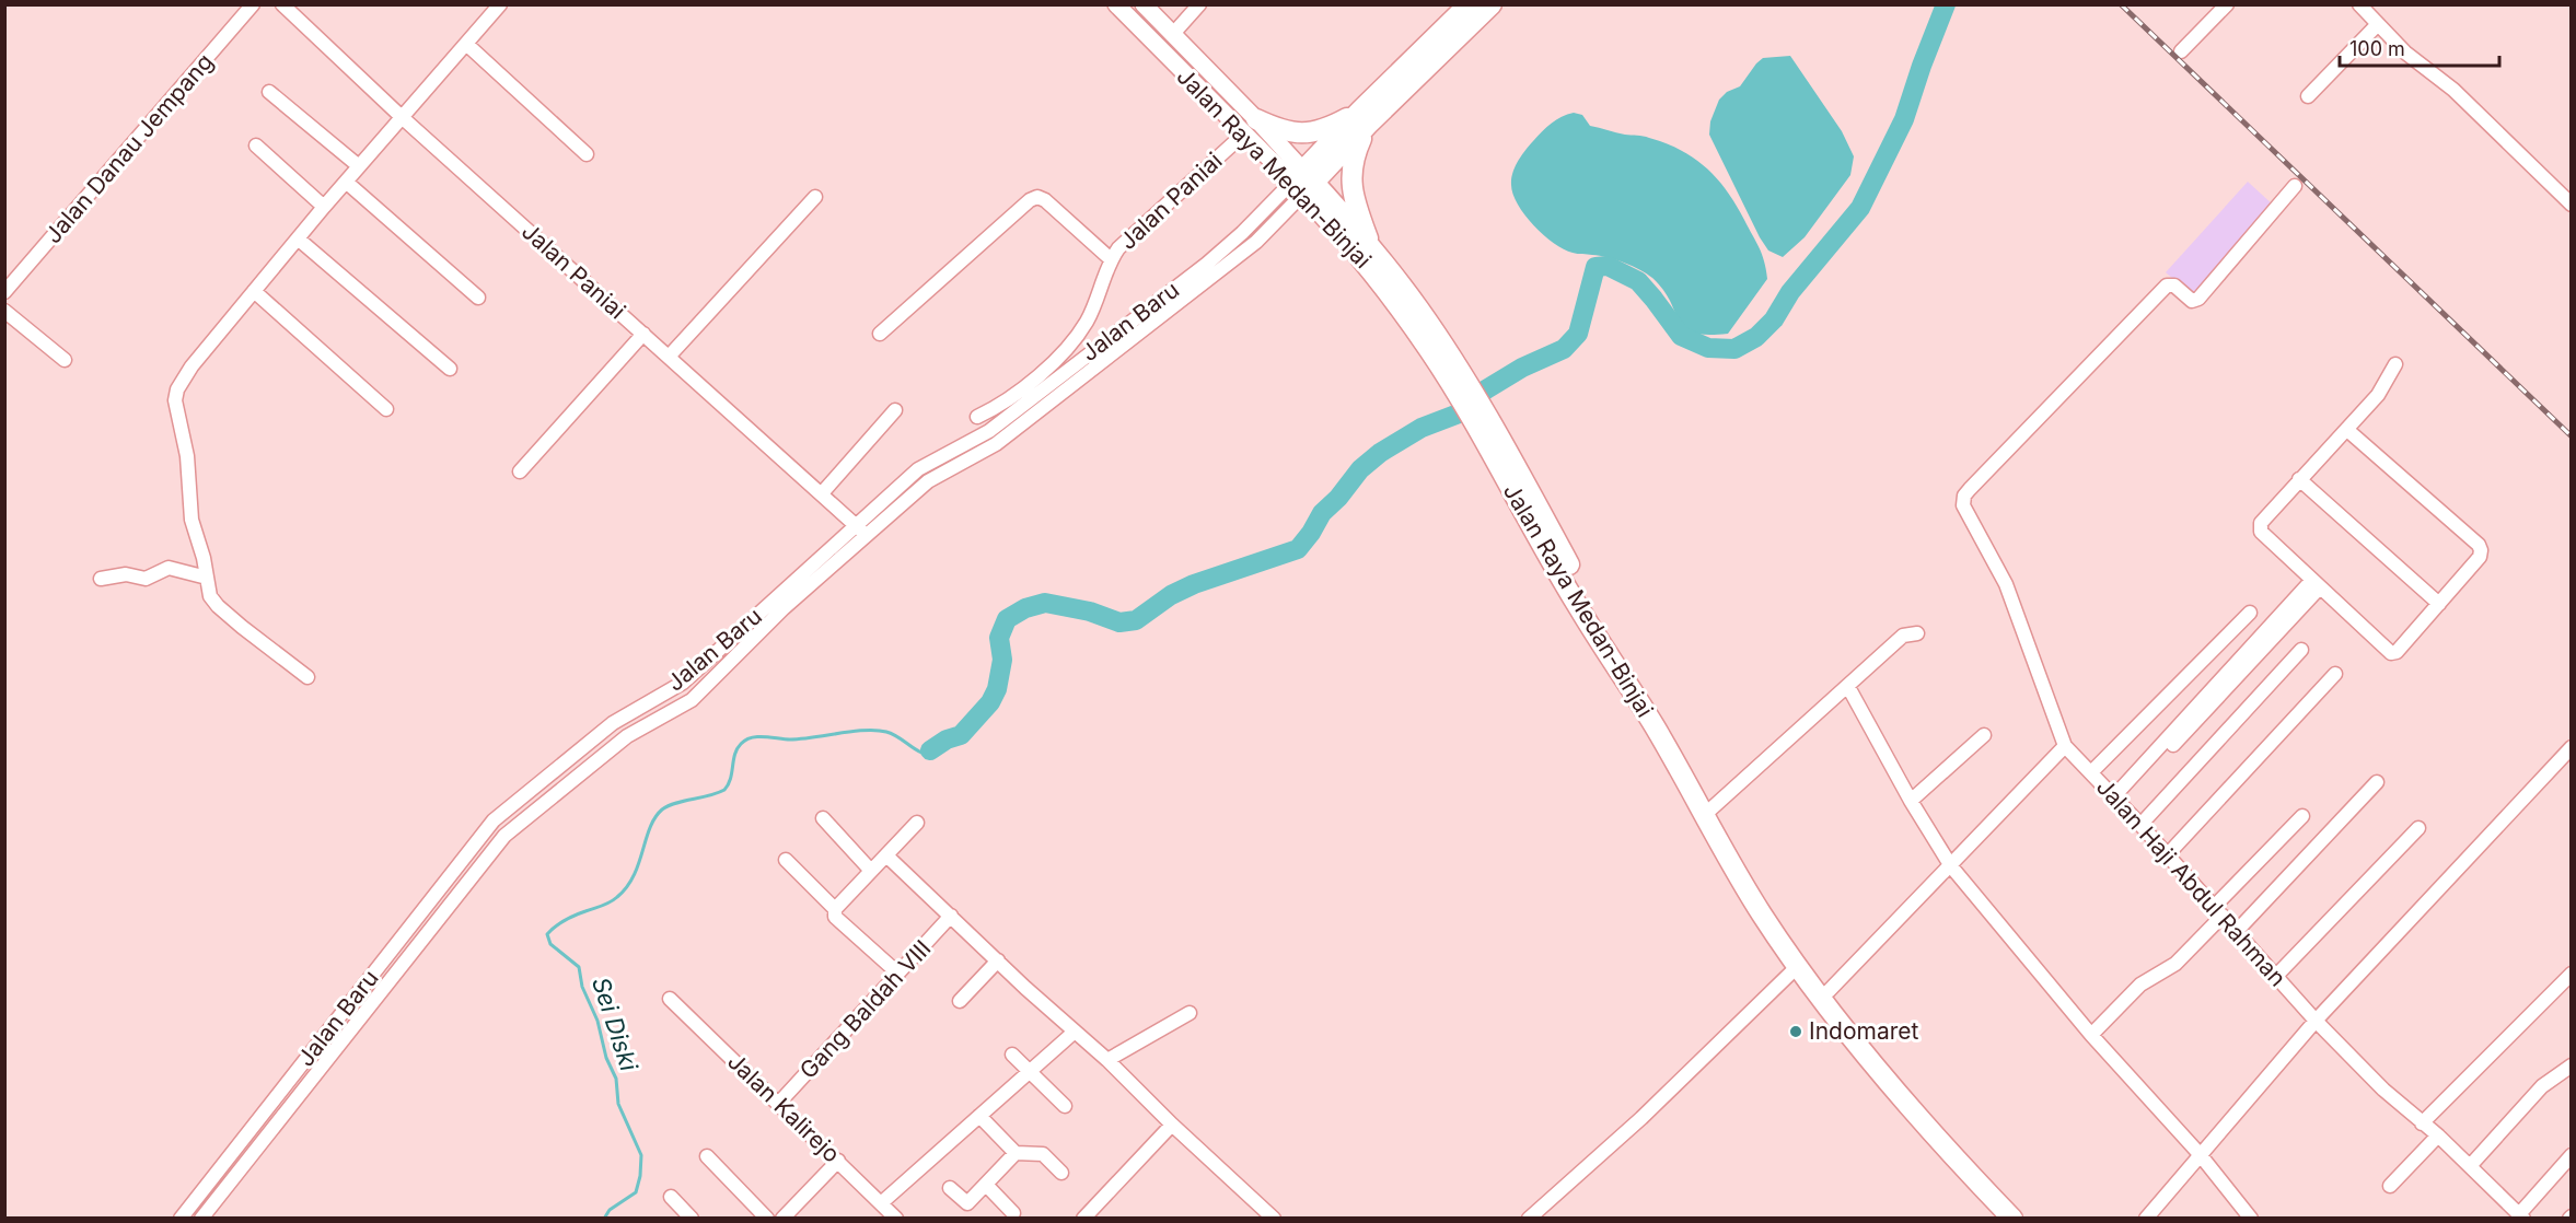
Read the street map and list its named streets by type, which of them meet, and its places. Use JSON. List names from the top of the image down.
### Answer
{
  "streets": {
    "highway": ["Jalan Raya Medan-Binjai"],
    "street": [
      "Jalan Danau Jempang",
      "Jalan Paniai",
      "Jalan Baru",
      "Jalan Haji Abdul Rahman",
      "Gang Baldah VIII",
      "Jalan Kalirejo"
    ]
  },
  "crossings": [
    ["Jalan Raya Medan-Binjai", "Jalan Paniai"],
    ["Jalan Raya Medan-Binjai", "Jalan Baru"],
    ["Jalan Paniai", "Jalan Baru"],
    ["Gang Baldah VIII", "Jalan Kalirejo"]
  ],
  "water": ["Sei Diski"],
  "places": ["Indomaret"],
  "scale_bar": "100 m"
}
